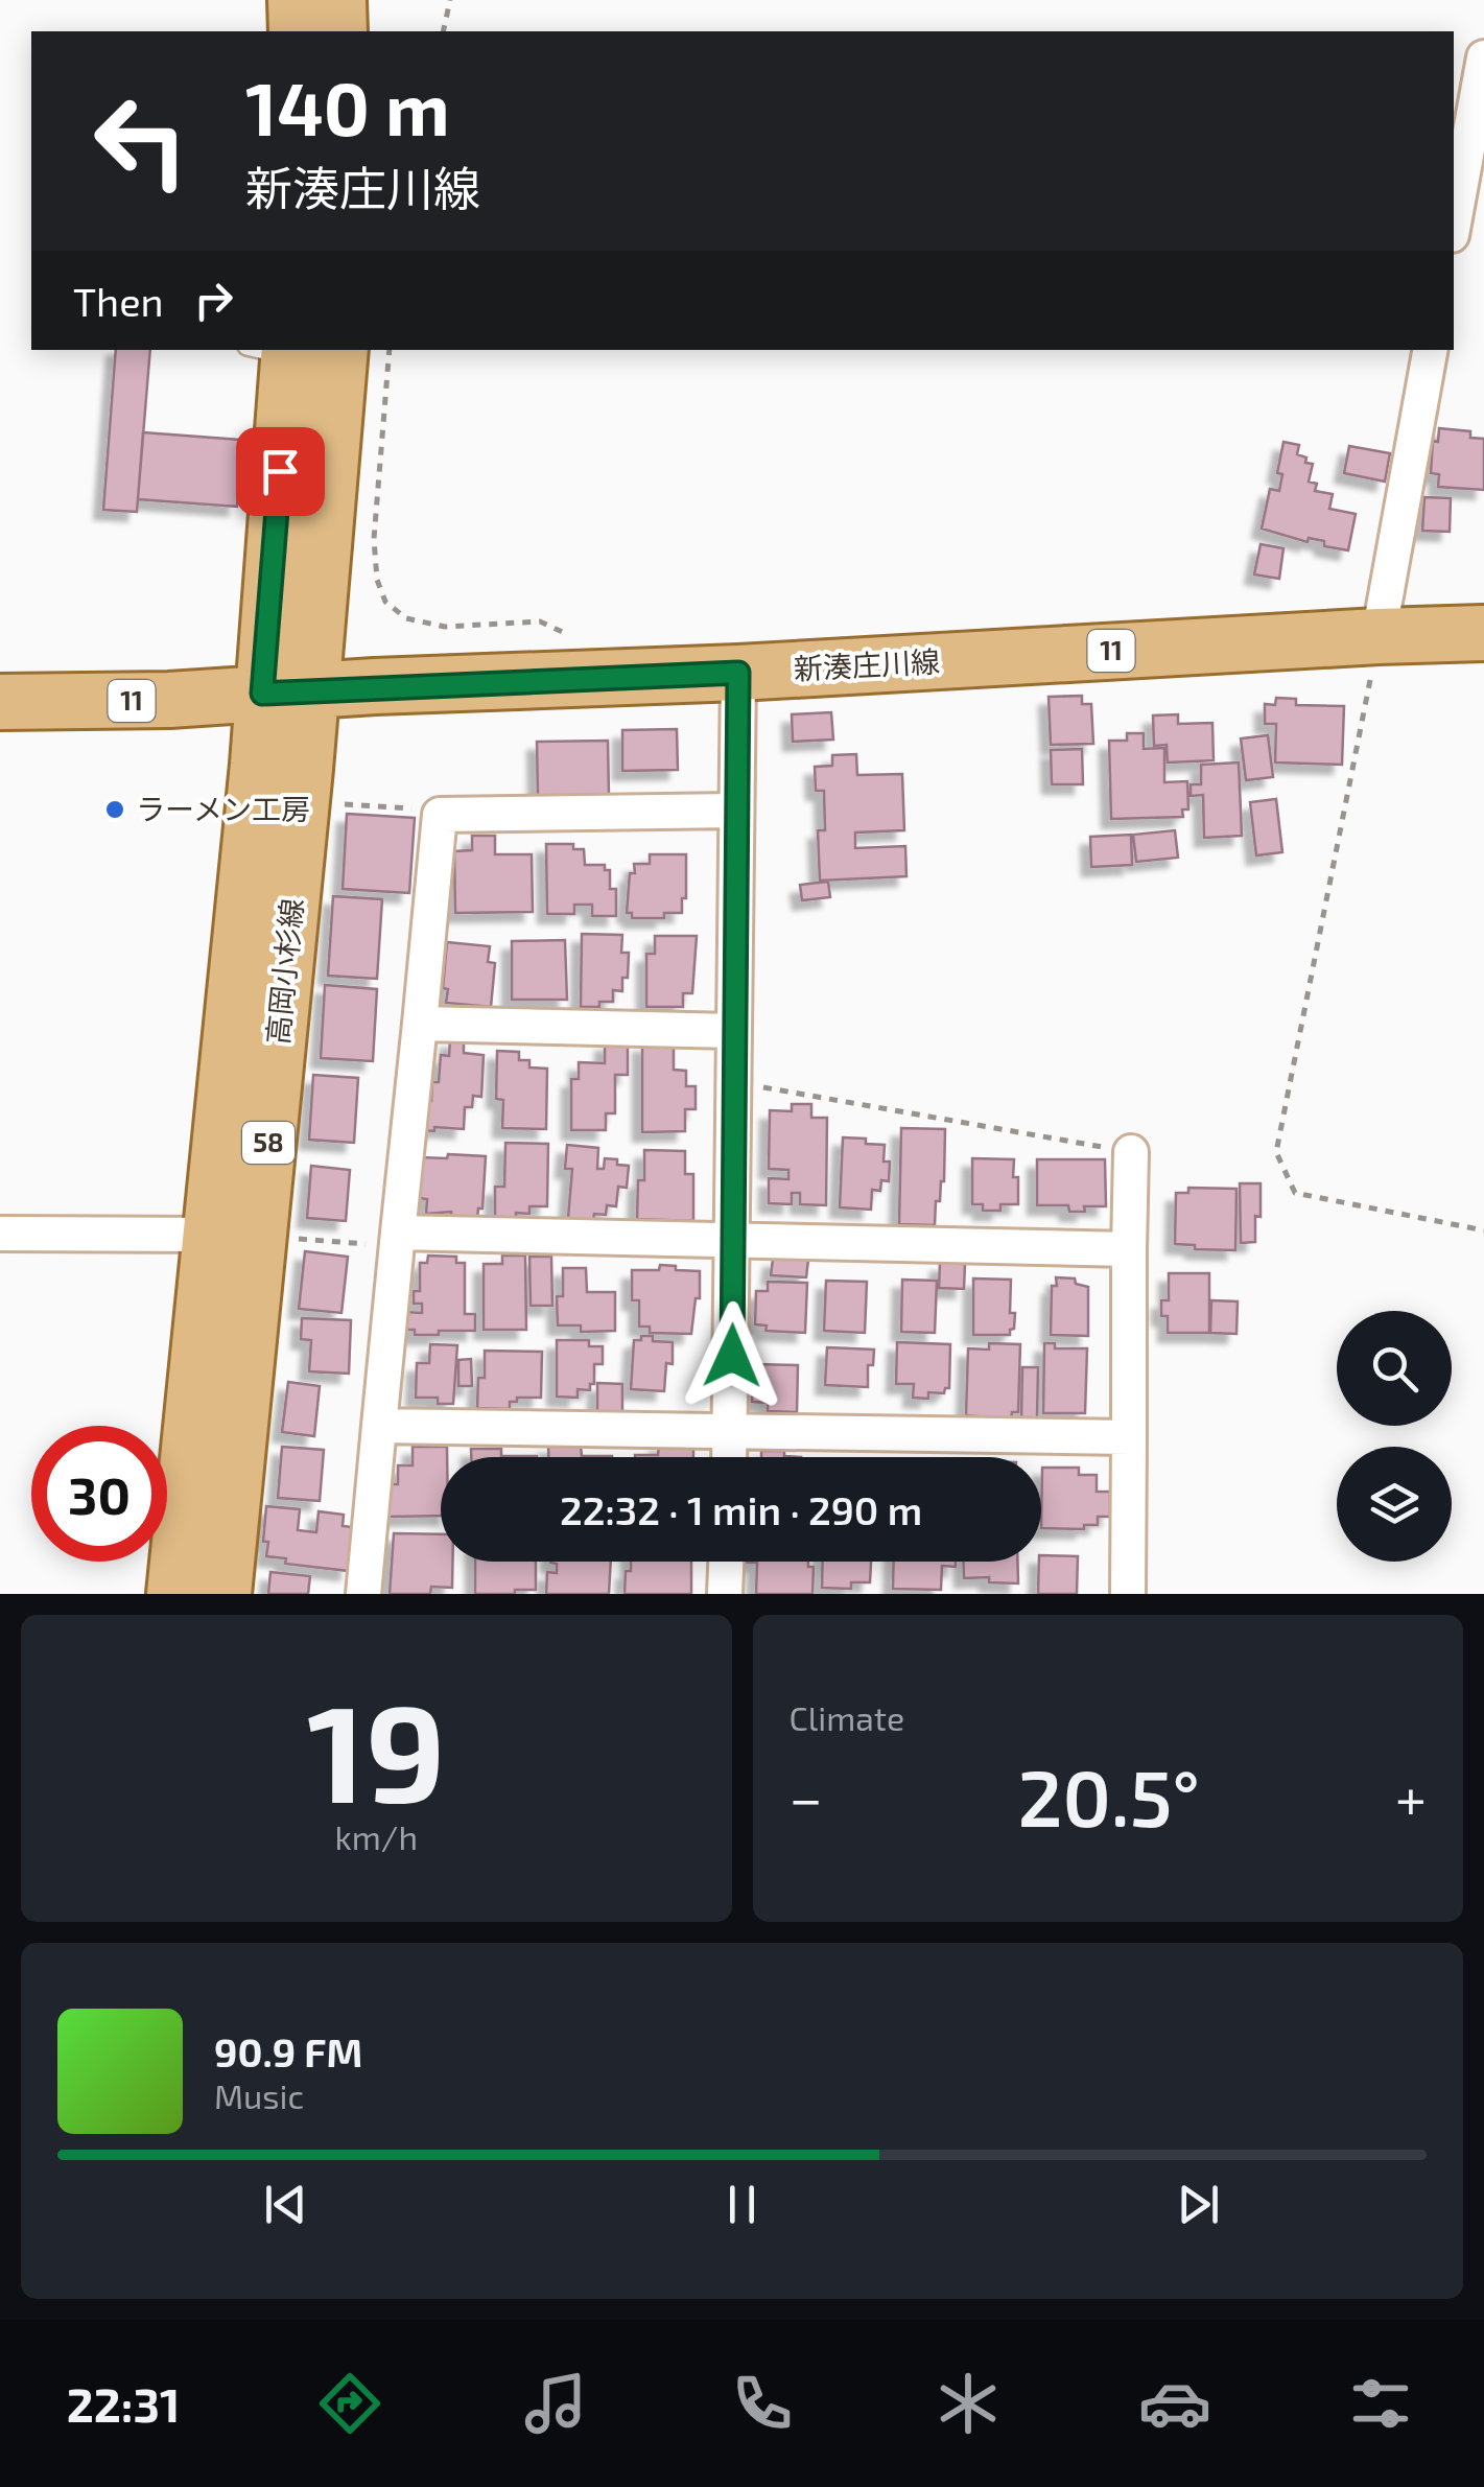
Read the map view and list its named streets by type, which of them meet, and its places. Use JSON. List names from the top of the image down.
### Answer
{
  "streets": {
    "main road": [
      "11",
      "新湊庄川線",
      "高岡小杉線",
      "58"
    ]
  },
  "crossings": [
    ["新湊庄川線", "高岡小杉線"]
  ],
  "places": ["ラーメン工房"],
  "page": {
    "turn": ["140 m", "新湊庄川線"],
    "then": "Then",
    "limit": "30",
    "trip": "22:32 · 1 min · 290 m",
    "tile": [
      ["19", "km/h"],
      "Climate"
    ],
    "heat": ["−", "20.5°", "+"],
    "song": ["90.9 FM", "Music"],
    "tabs": "22:31"
  }
}
